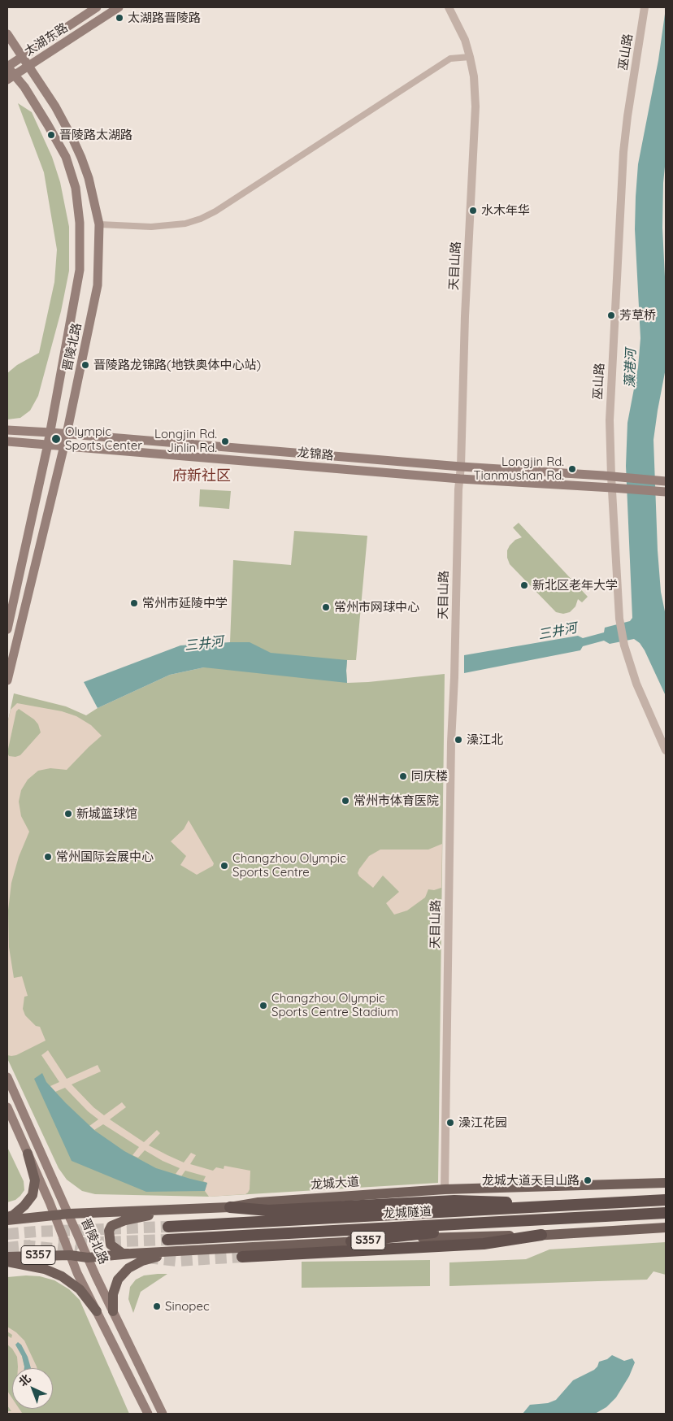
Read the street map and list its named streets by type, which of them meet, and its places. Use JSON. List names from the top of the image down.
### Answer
{
  "streets": {
    "highway": ["龙城隧道"],
    "main road": [
      "太湖东路",
      "晋陵北路",
      "龙锦路",
      "龙城大道",
      "S357"
    ],
    "street": ["巫山路", "天目山路"]
  },
  "crossings": [
    ["太湖东路", "晋陵北路"],
    ["巫山路", "龙锦路"],
    ["天目山路", "龙锦路"],
    ["天目山路", "龙城大道"],
    ["晋陵北路", "龙锦路"],
    ["晋陵北路", "龙城大道"],
    ["晋陵北路", "S357"]
  ],
  "districts": ["府新社区"],
  "water": ["藻港河", "三井河"],
  "places": [
    "太湖路晋陵路",
    "晋陵路太湖路",
    "水木年华",
    "芳草桥",
    "晋陵路龙锦路(地铁奥体中心站)",
    "Olympic Sports Center",
    "Longjin Rd. Jinlin Rd.",
    "Longjin Rd. Tianmushan Rd.",
    "新北区老年大学",
    "常州市延陵中学",
    "常州市网球中心",
    "澡江北",
    "同庆楼",
    "常州市体育医院",
    "新城篮球馆",
    "常州国际会展中心",
    "Changzhou Olympic Sports Centre",
    "Changzhou Olympic Sports Centre Stadium",
    "澡江花园",
    "龙城大道天目山路",
    "Sinopec"
  ],
  "north": "top left"
}
